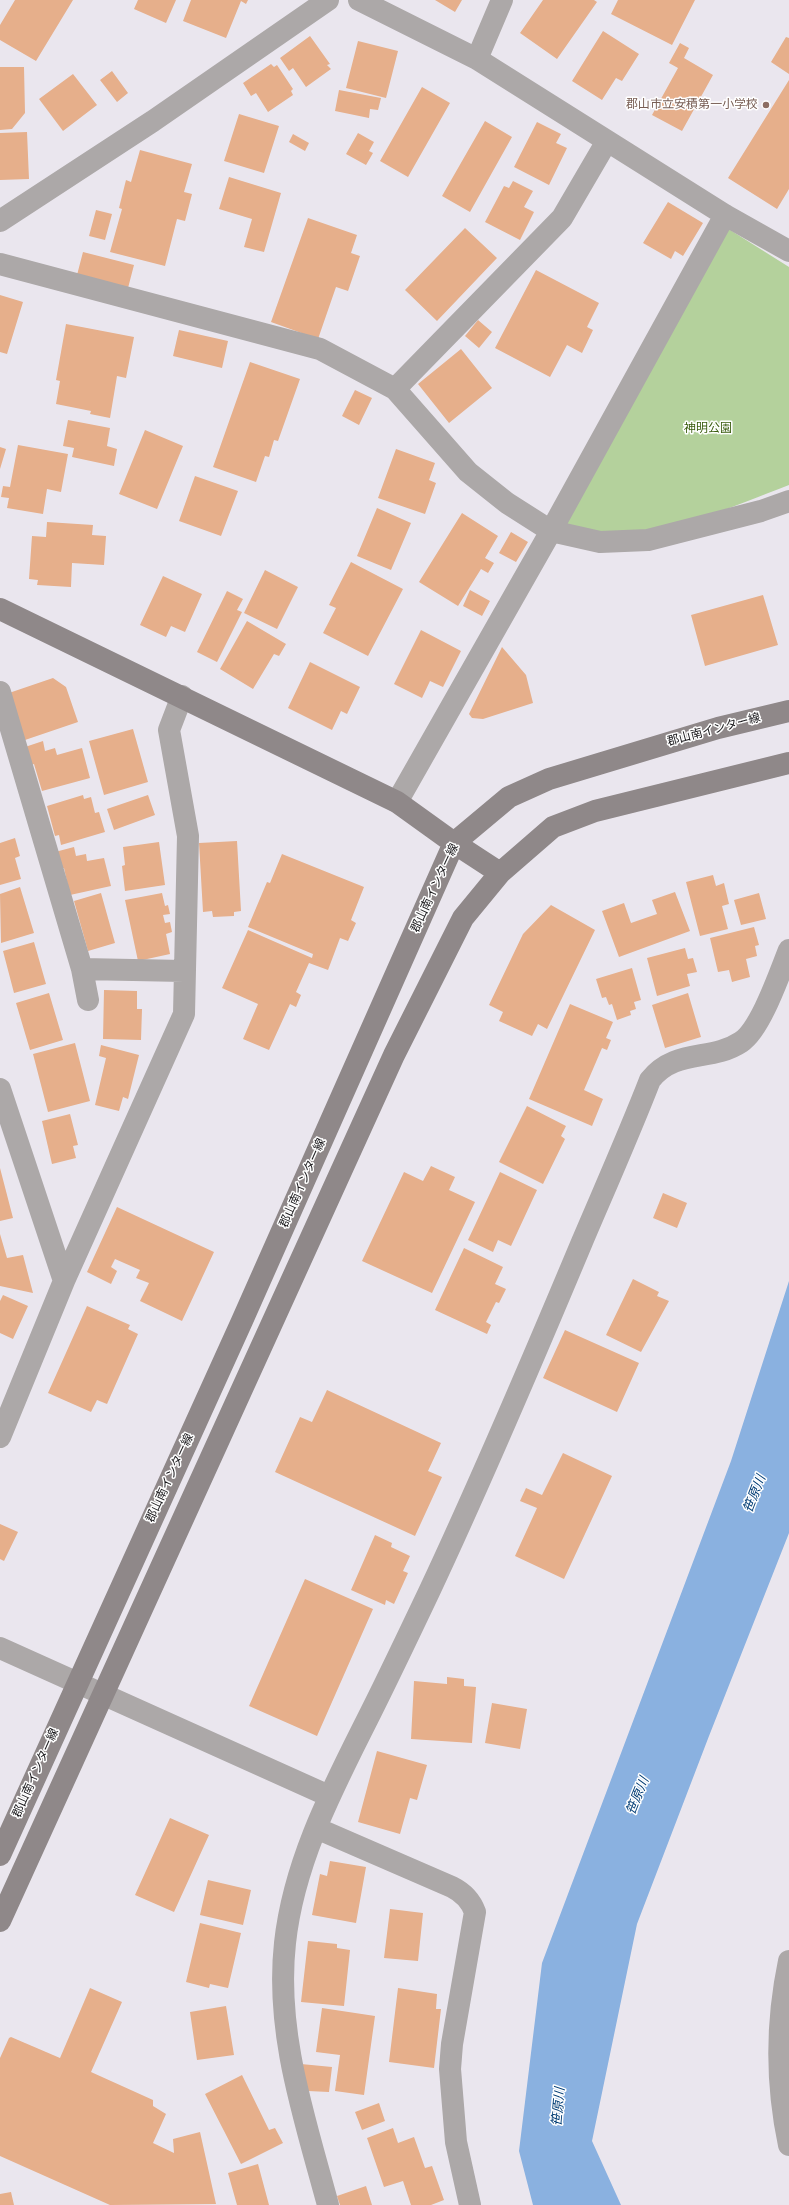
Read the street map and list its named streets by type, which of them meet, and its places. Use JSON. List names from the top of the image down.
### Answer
{
  "streets": {
    "street": ["郡山南インター線"]
  },
  "water": ["笹原川"],
  "parks": ["神明公園"],
  "places": ["郡山市立安積第一小学校"]
}
